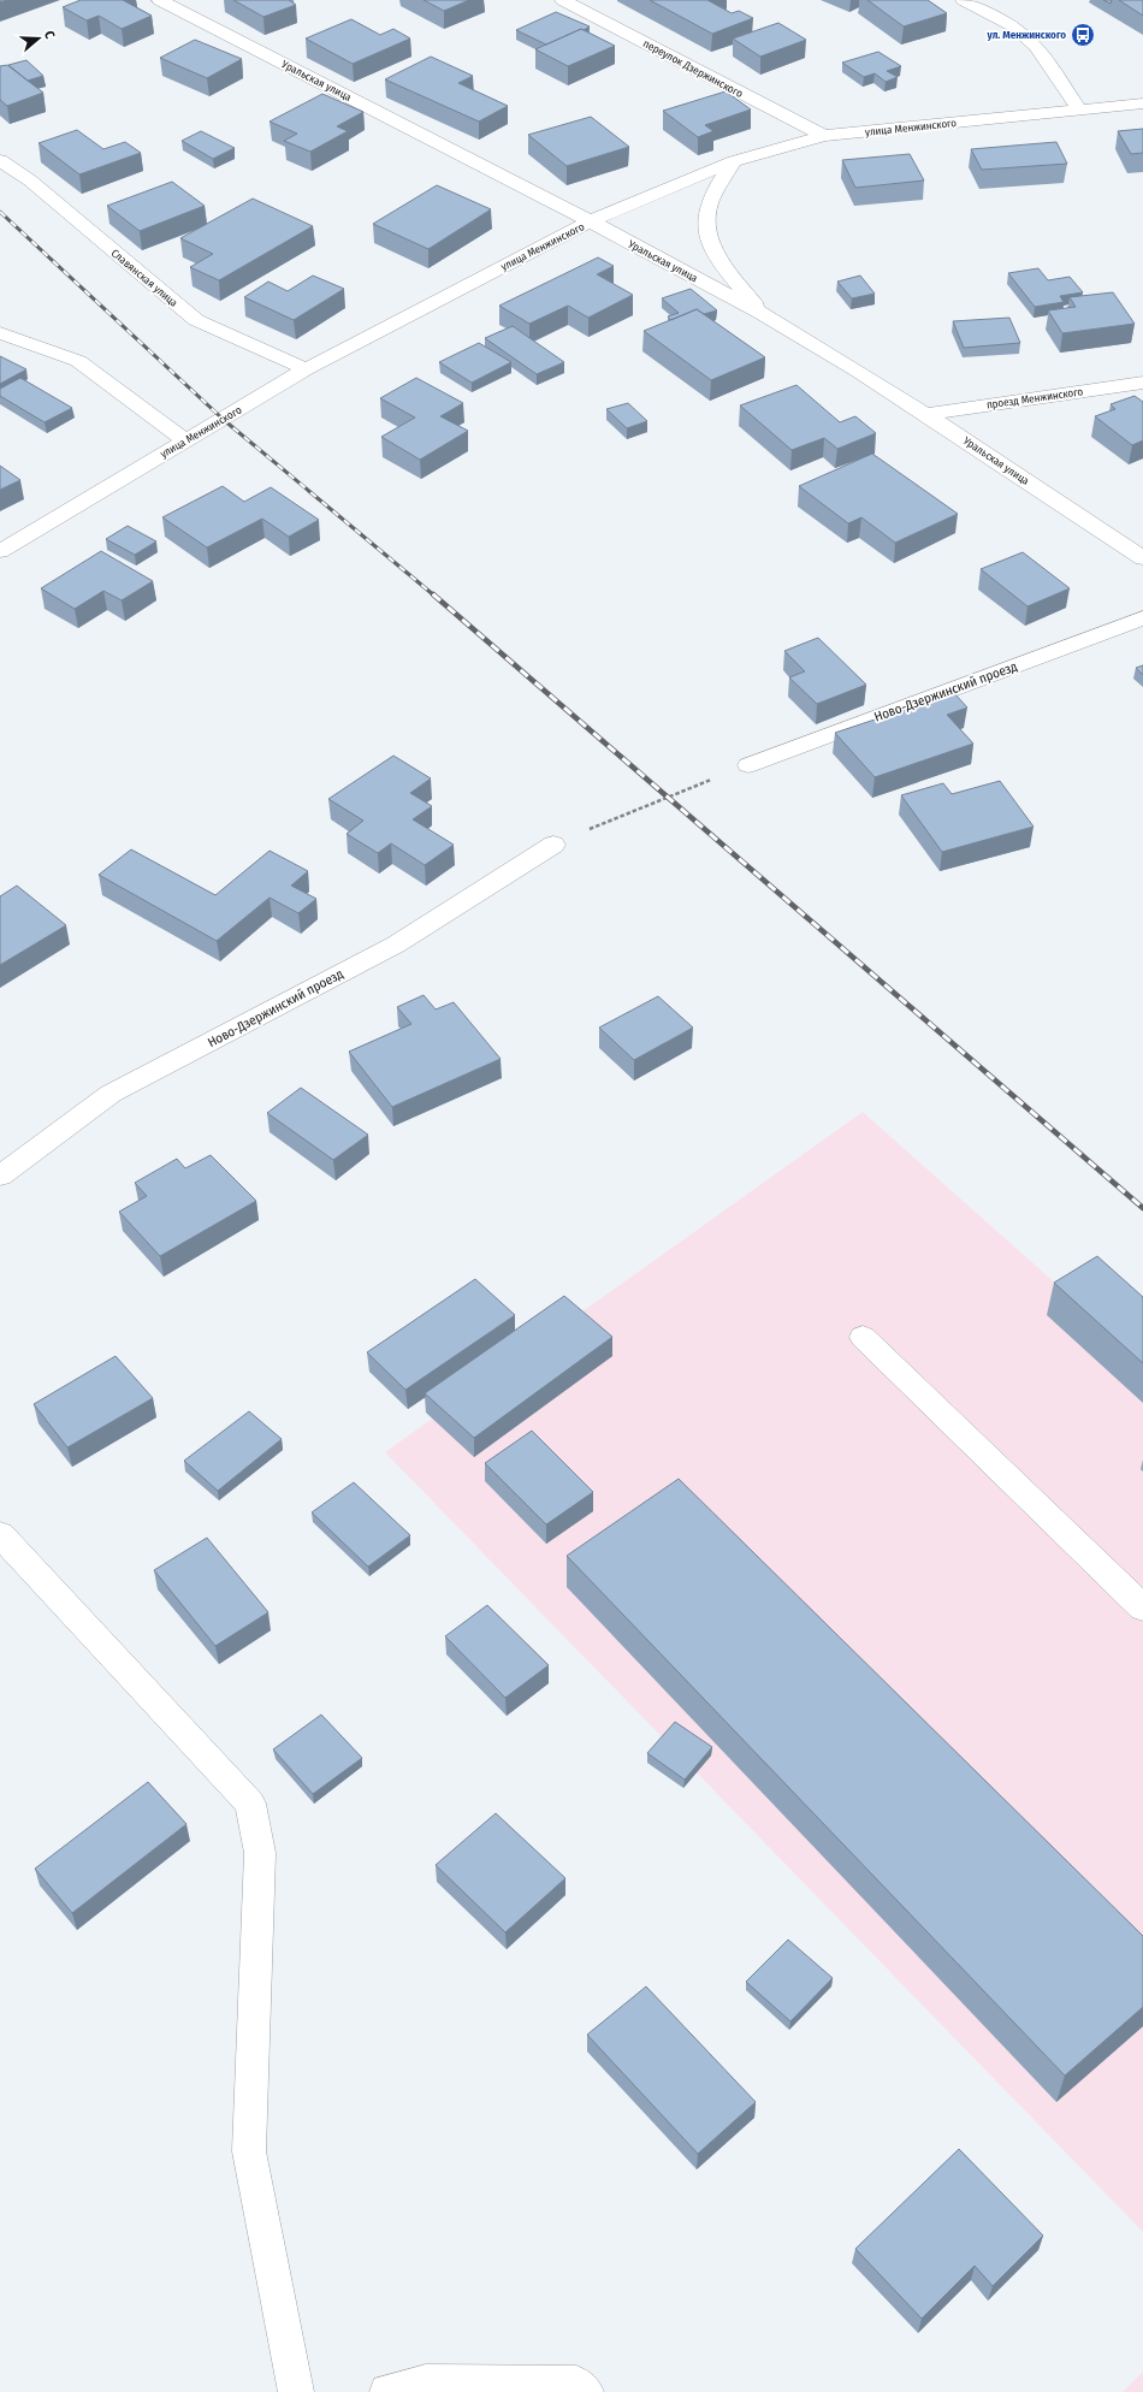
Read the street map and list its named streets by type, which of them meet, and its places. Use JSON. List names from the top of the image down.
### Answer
{
  "streets": {
    "street": [
      "переулок Дзержинского",
      "Уральская улица",
      "улица Менжинского",
      "Славянская улица",
      "проезд Менжинского",
      "Ново-Дзержинский проезд"
    ]
  },
  "crossings": [
    ["переулок Дзержинского", "улица Менжинского"],
    ["Уральская улица", "улица Менжинского"],
    ["Уральская улица", "проезд Менжинского"],
    ["улица Менжинского", "Славянская улица"]
  ],
  "places": {
    "bus stop": ["ул. Менжинского"]
  },
  "north": "right"
}
